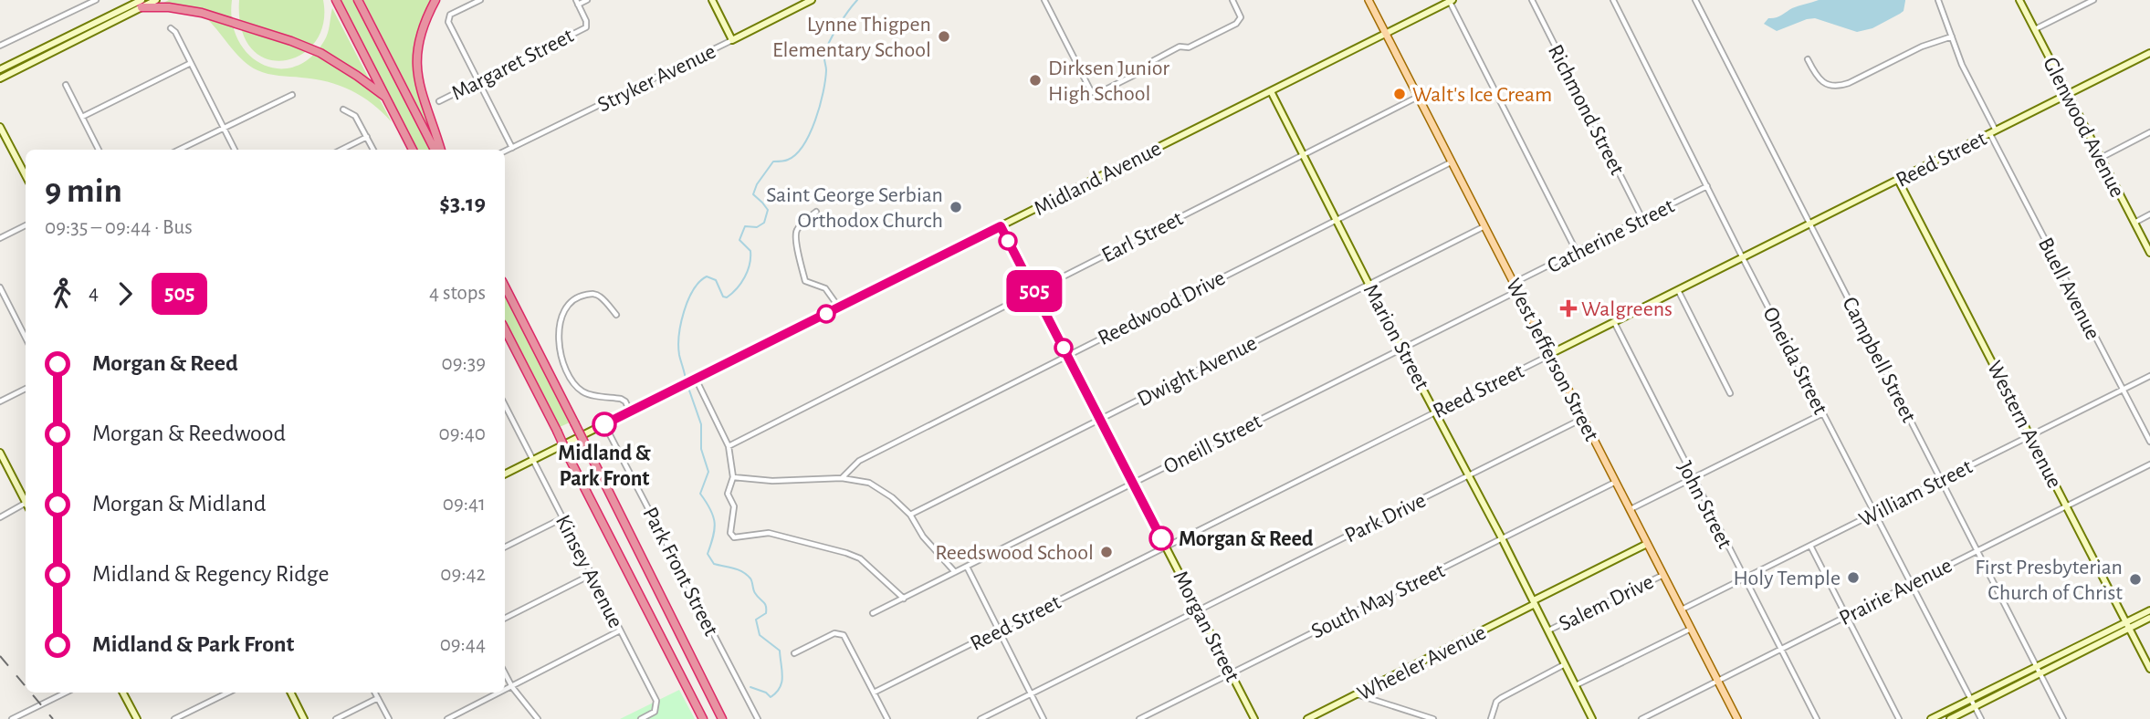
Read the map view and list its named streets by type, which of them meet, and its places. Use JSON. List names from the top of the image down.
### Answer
{
  "streets": {
    "main road": ["West Jefferson Street"],
    "street": [
      "Margaret Street",
      "Stryker Avenue",
      "Richmond Street",
      "Glenwood Avenue",
      "Reed Street",
      "Midland Avenue",
      "Catherine Street",
      "Earl Street",
      "Buell Avenue",
      "Reedwood Drive",
      "Marion Street",
      "Campbell Street",
      "Oneida Street",
      "Dwight Avenue",
      "Western Avenue",
      "Oneill Street",
      "William Street",
      "John Street",
      "Park Drive",
      "Kinsey Avenue",
      "Park Front Street",
      "Prairie Avenue",
      "South May Street",
      "Salem Drive",
      "Morgan Street",
      "Wheeler Avenue"
    ]
  },
  "crossings": [
    ["Richmond Street", "Catherine Street"],
    ["Glenwood Avenue", "Reed Street"],
    ["Reed Street", "Buell Avenue"],
    ["Reed Street", "Marion Street"],
    ["Reed Street", "West Jefferson Street"],
    ["Reed Street", "Campbell Street"],
    ["Reed Street", "Oneida Street"],
    ["Reed Street", "Western Avenue"],
    ["Reed Street", "John Street"],
    ["Reed Street", "Morgan Street"],
    ["Midland Avenue", "Marion Street"],
    ["Midland Avenue", "West Jefferson Street"],
    ["Midland Avenue", "Kinsey Avenue"],
    ["Midland Avenue", "Park Front Street"],
    ["Midland Avenue", "Morgan Street"],
    ["Catherine Street", "West Jefferson Street"],
    ["Catherine Street", "Oneida Street"],
    ["Earl Street", "Marion Street"],
    ["Earl Street", "West Jefferson Street"],
    ["Earl Street", "Morgan Street"],
    ["Buell Avenue", "William Street"],
    ["Reedwood Drive", "Marion Street"],
    ["Reedwood Drive", "West Jefferson Street"],
    ["Reedwood Drive", "Morgan Street"],
    ["Marion Street", "Dwight Avenue"],
    ["Marion Street", "Oneill Street"],
    ["Marion Street", "Park Drive"],
    ["Marion Street", "South May Street"],
    ["Marion Street", "Salem Drive"],
    ["Marion Street", "Wheeler Avenue"],
    ["West Jefferson Street", "Dwight Avenue"],
    ["West Jefferson Street", "Oneill Street"],
    ["West Jefferson Street", "William Street"],
    ["West Jefferson Street", "Park Drive"],
    ["West Jefferson Street", "Prairie Avenue"],
    ["West Jefferson Street", "South May Street"],
    ["West Jefferson Street", "Salem Drive"],
    ["West Jefferson Street", "Wheeler Avenue"],
    ["Campbell Street", "William Street"],
    ["Campbell Street", "Prairie Avenue"],
    ["Oneida Street", "William Street"],
    ["Oneida Street", "Prairie Avenue"],
    ["Dwight Avenue", "Morgan Street"],
    ["Western Avenue", "William Street"],
    ["Western Avenue", "Prairie Avenue"],
    ["Oneill Street", "Morgan Street"],
    ["William Street", "John Street"],
    ["John Street", "Prairie Avenue"],
    ["Park Drive", "Morgan Street"],
    ["South May Street", "Morgan Street"]
  ],
  "places": {
    "other": [
      "Lynne Thigpen Elementary School",
      "Dirksen Junior High School",
      "Walt's Ice Cream",
      "Saint George Serbian Orthodox Church",
      "Midland & Park Front",
      "Morgan & Reed",
      "Reedswood School",
      "Holy Temple",
      "First Presbyterian Church of Christ"
    ],
    "health": ["Walgreens"]
  },
  "lines": ["bus line 505"],
  "page": {
    "on_map": "505",
    "heading": ["9 min", "09:35 – 09:44 · Bus", "$3.19"],
    "legs": ["4", "505", "4 stops"],
    "list": [
      {
        "name": "Morgan & Reed",
        "value": "09:39"
      },
      {
        "name": "Morgan & Reedwood",
        "value": "09:40"
      },
      {
        "name": "Morgan & Midland",
        "value": "09:41"
      },
      {
        "name": "Midland & Regency Ridge",
        "value": "09:42"
      },
      {
        "name": "Midland & Park Front",
        "value": "09:44"
      }
    ]
  }
}
